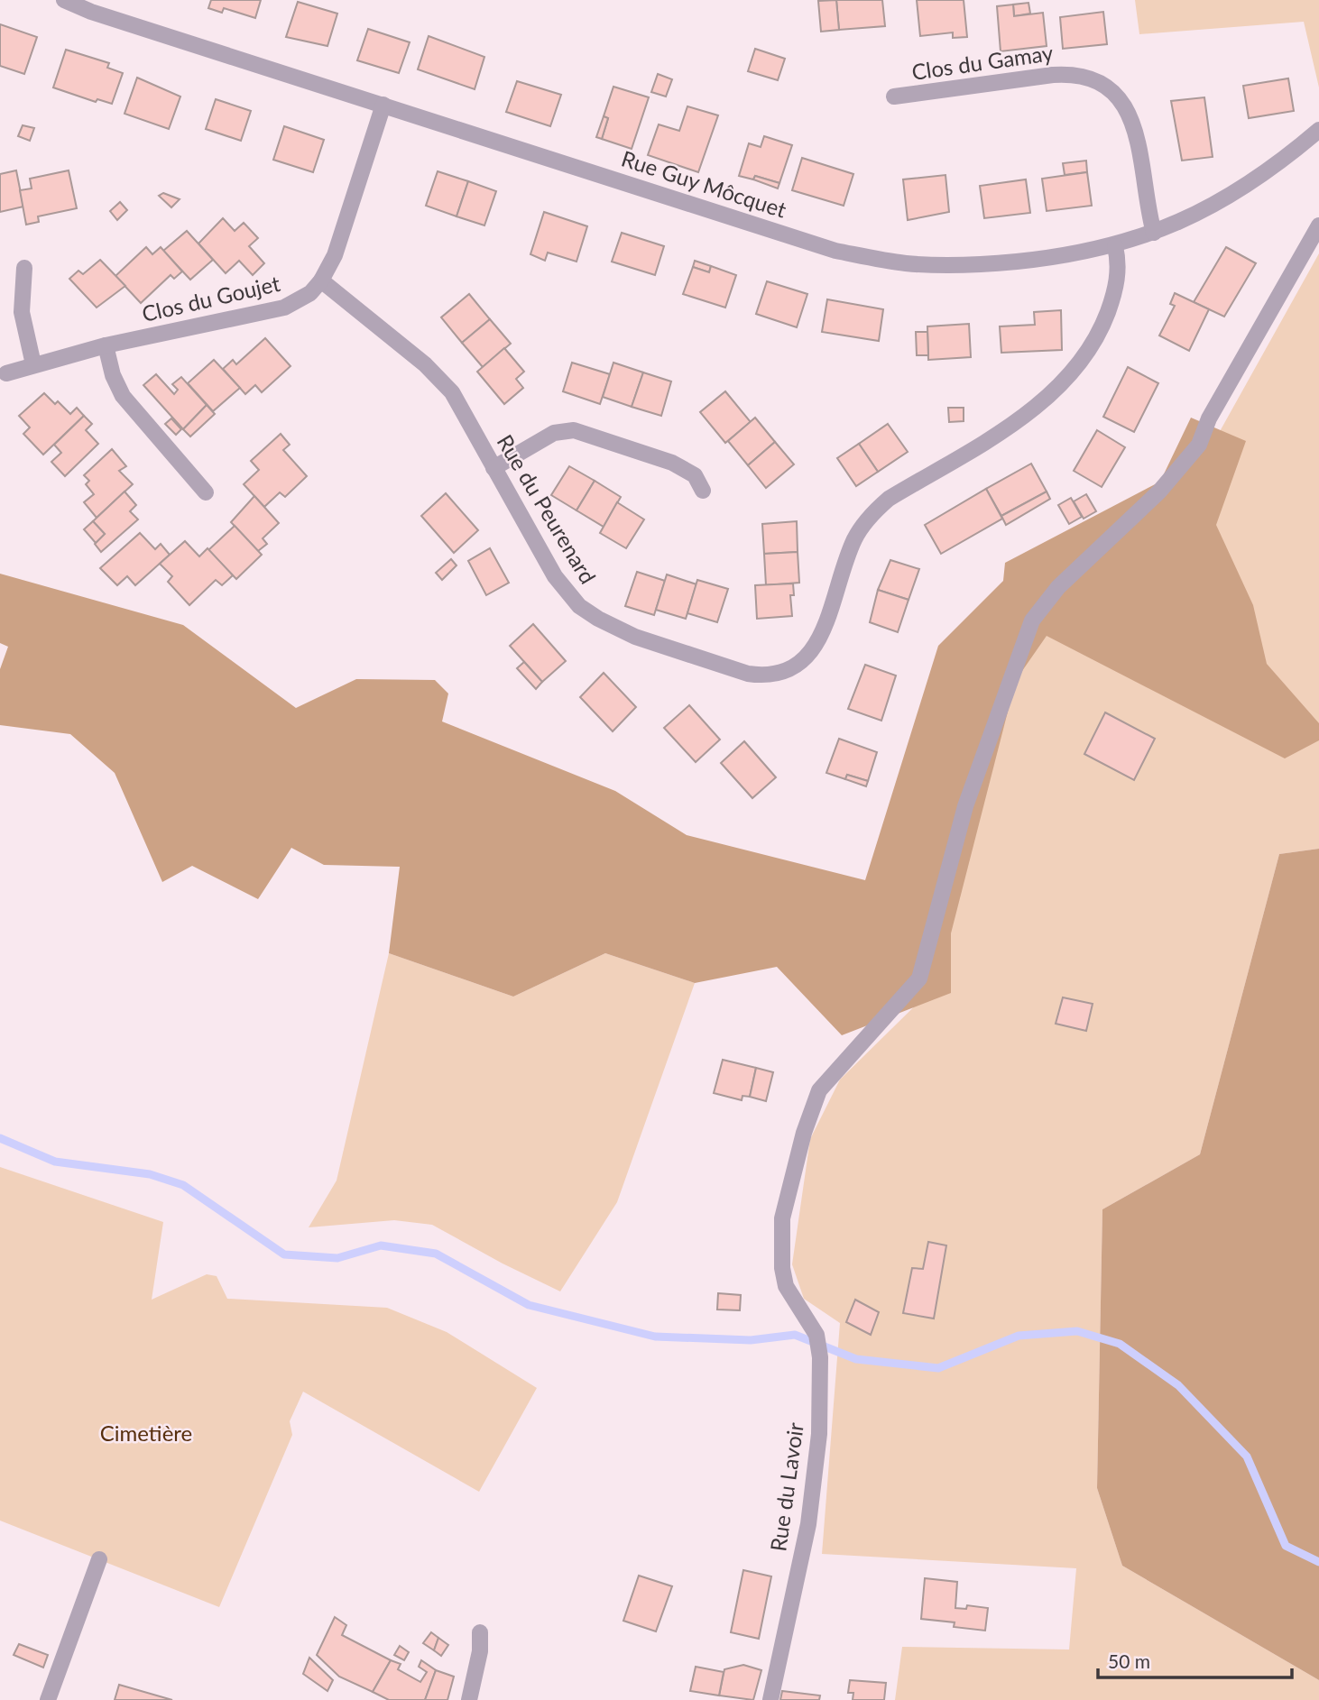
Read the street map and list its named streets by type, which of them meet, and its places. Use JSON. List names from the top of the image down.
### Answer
{
  "streets": {
    "street": [
      "Clos du Gamay",
      "Rue Guy Môcquet",
      "Clos du Goujet",
      "Rue du Peurenard",
      "Rue du Lavoir"
    ]
  },
  "crossings": [
    ["Clos du Gamay", "Rue Guy Môcquet"],
    ["Rue Guy Môcquet", "Clos du Goujet"],
    ["Rue Guy Môcquet", "Rue du Peurenard"],
    ["Clos du Goujet", "Rue du Peurenard"]
  ],
  "parks": ["Cimetière"],
  "scale_bar": "50 m"
}
